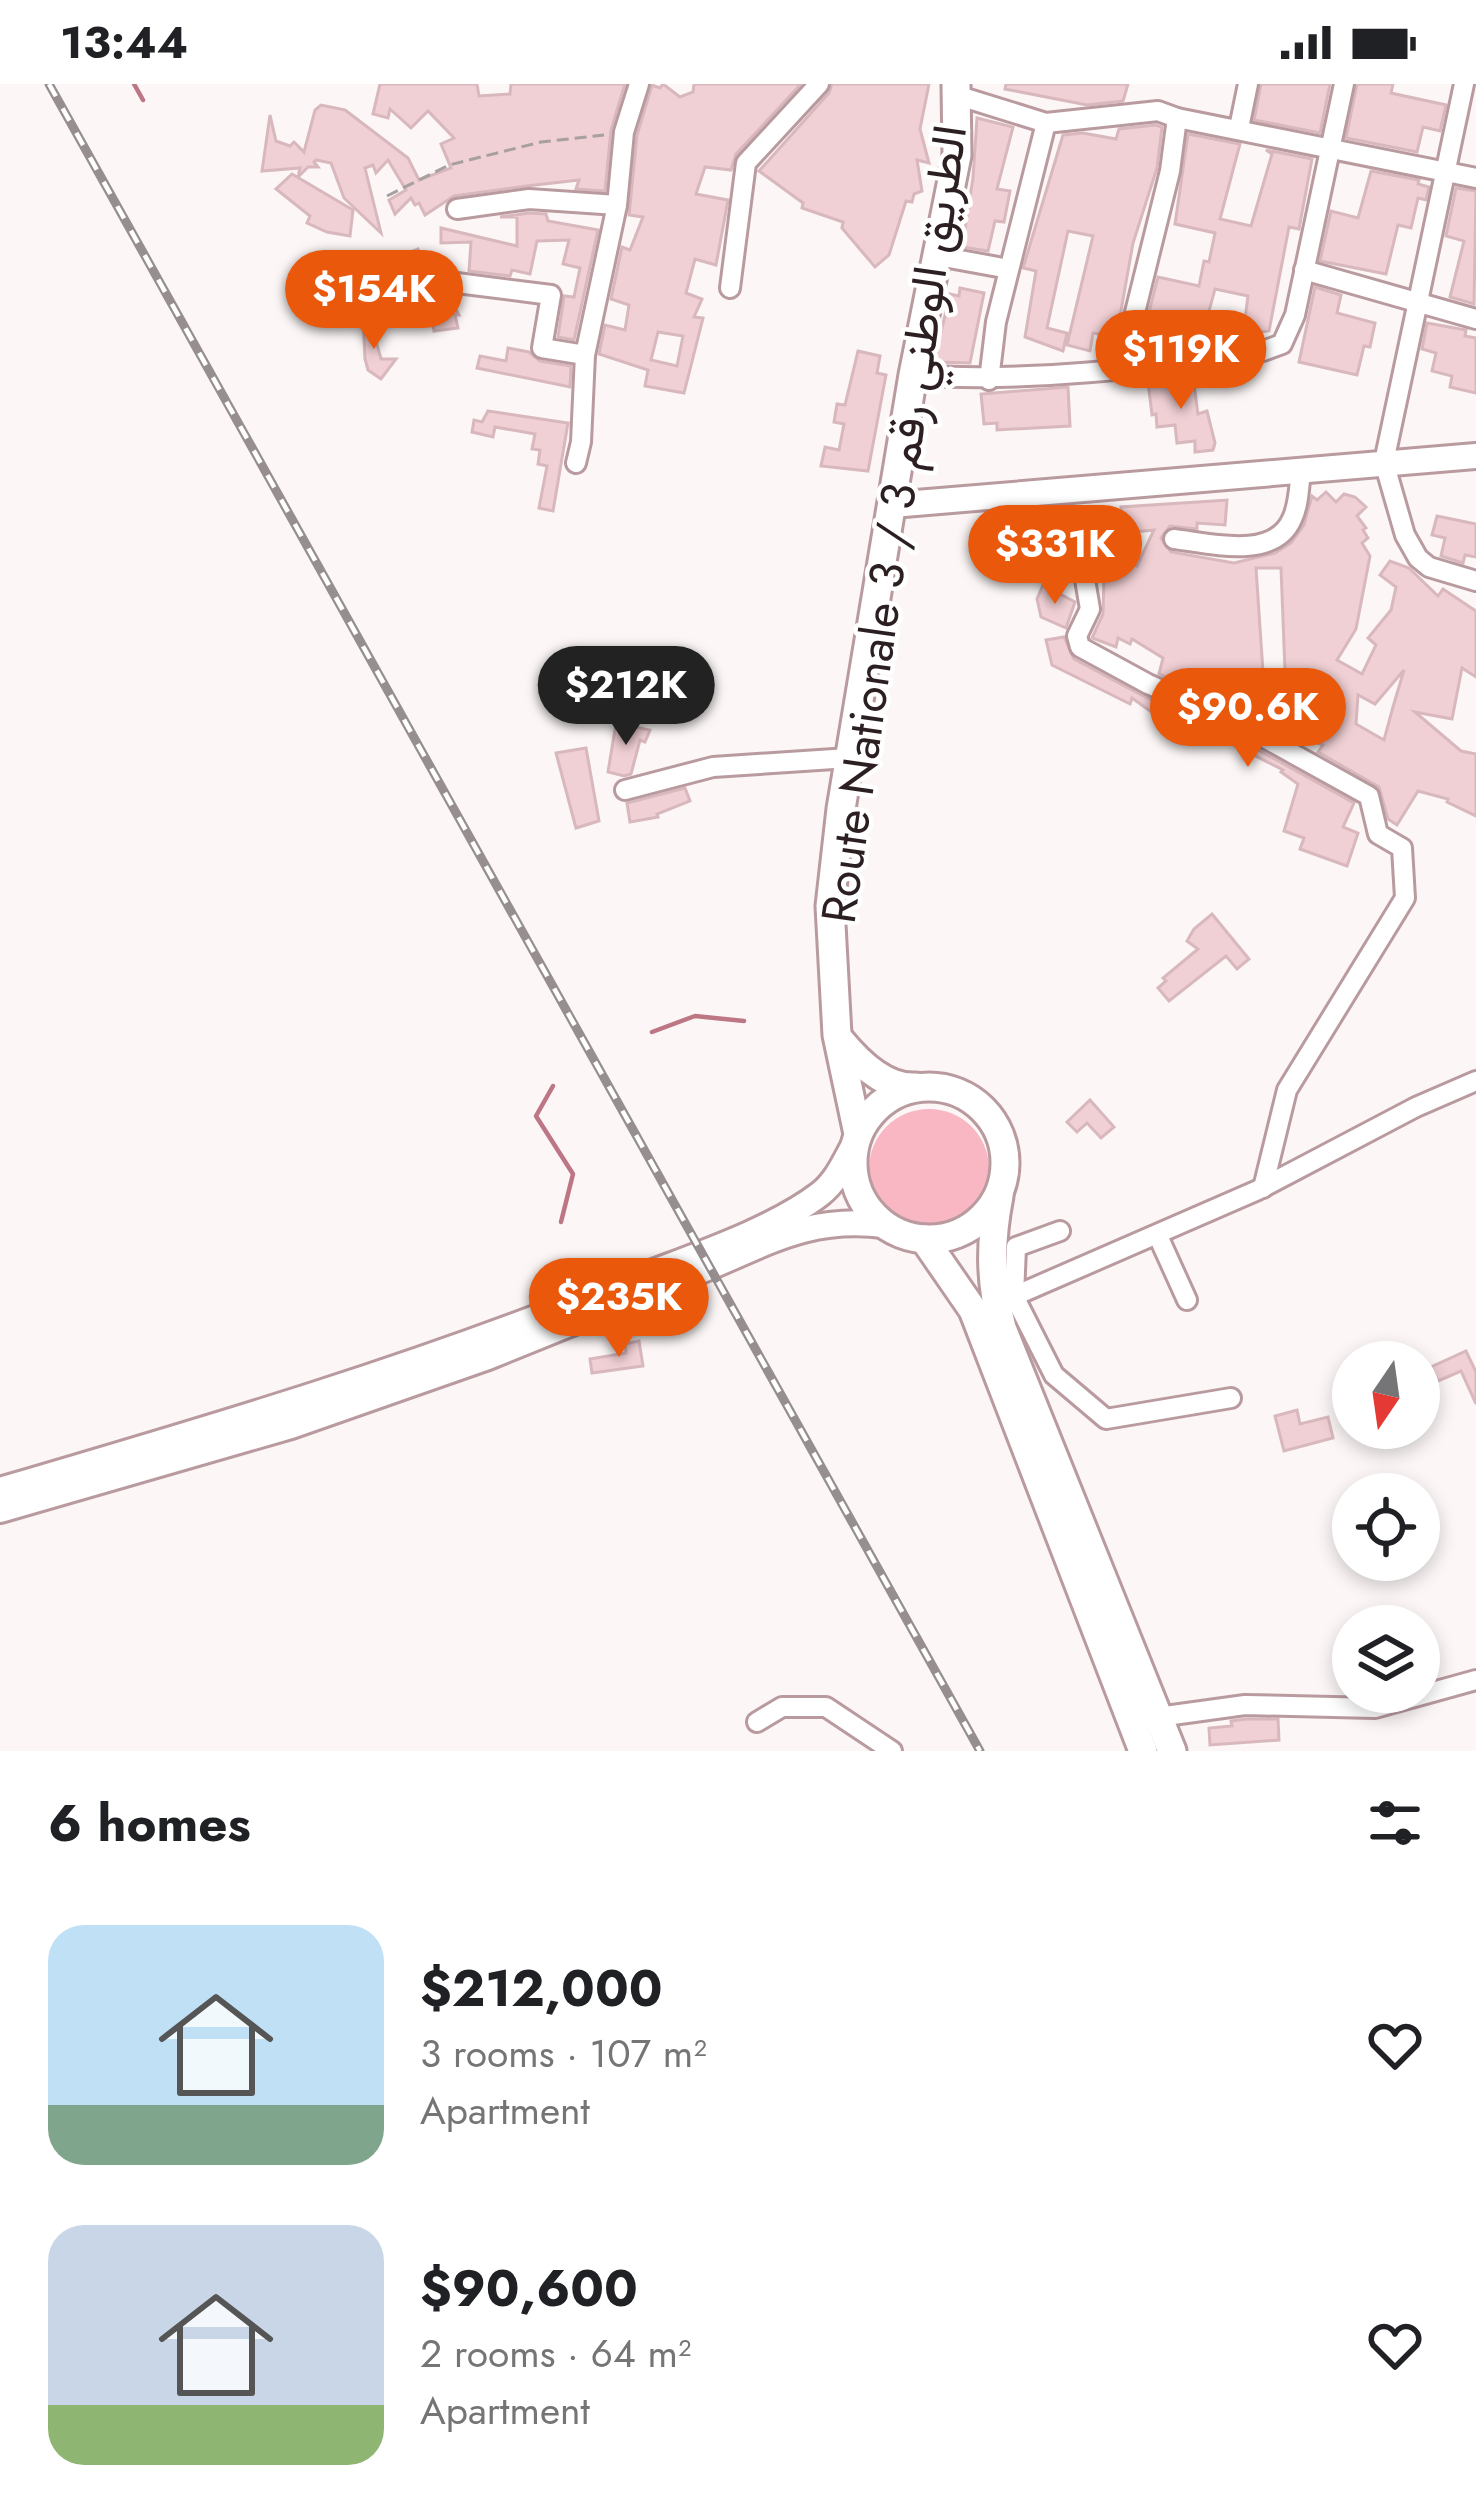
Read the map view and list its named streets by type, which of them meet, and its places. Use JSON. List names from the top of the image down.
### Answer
{
  "streets": {
    "highway": ["Route Nationale 3 / الطريق الوطني رقم 3"]
  },
  "north": "bottom",
  "page": {
    "status": "13:44",
    "price": [
      "$154K",
      "$119K",
      "$331K",
      "$212K",
      "$90.6K",
      "$235K"
    ],
    "heading": "6 homes",
    "list": [
      {
        "name": "$212,000",
        "note": "3 rooms · 107 m² · Apartment"
      },
      {
        "name": "$90,600",
        "note": "2 rooms · 64 m² · Apartment"
      }
    ]
  }
}
